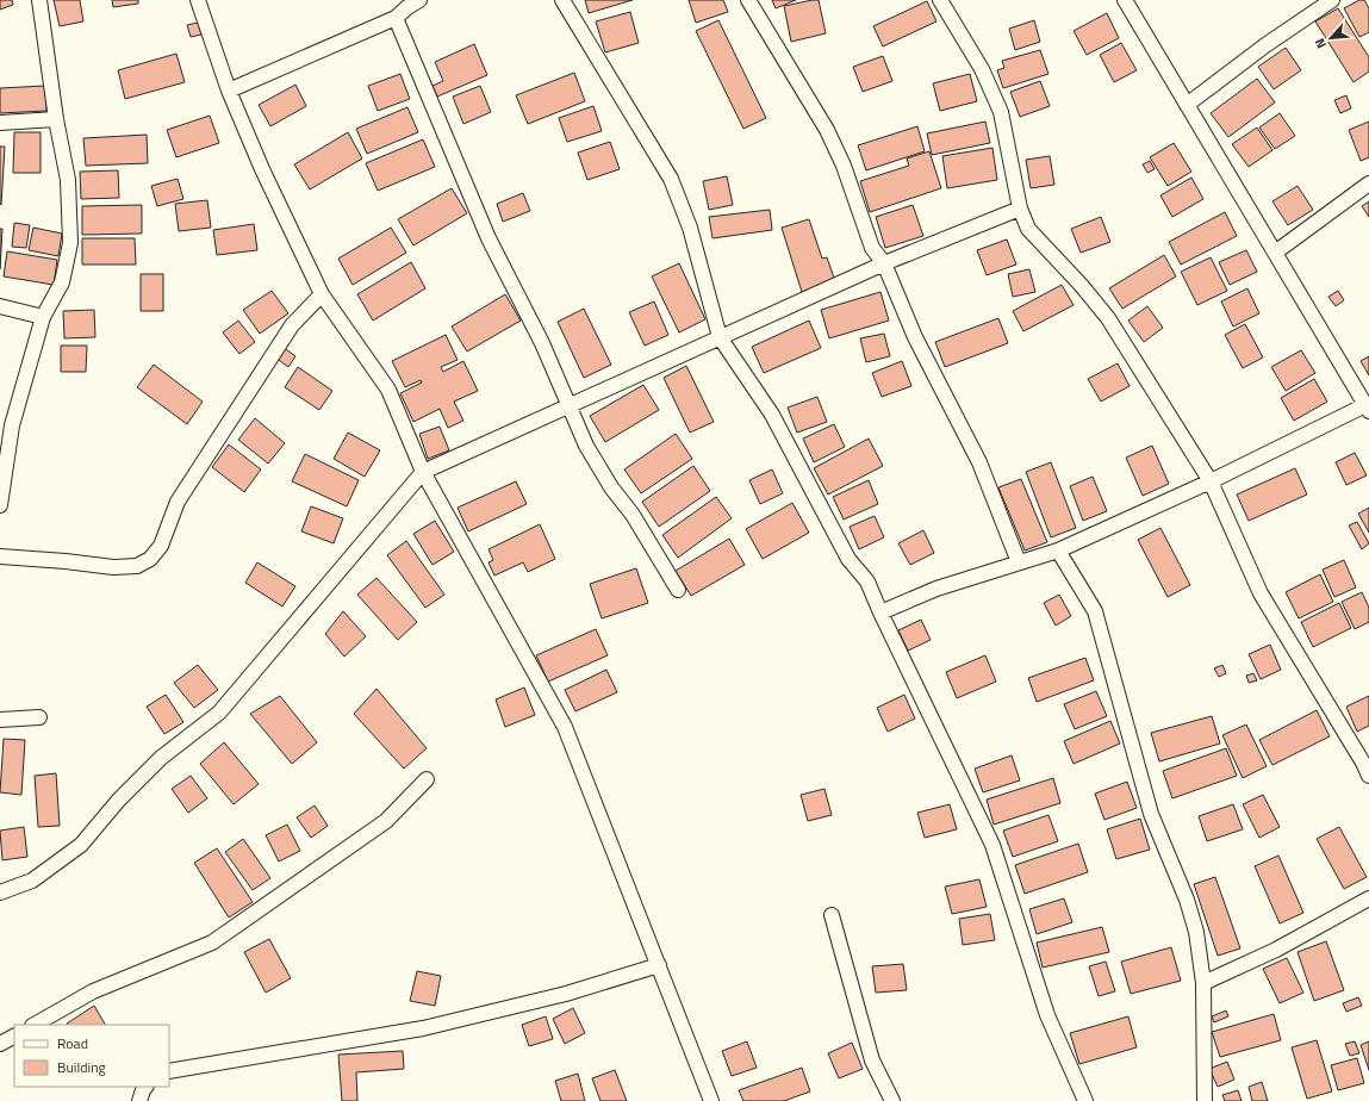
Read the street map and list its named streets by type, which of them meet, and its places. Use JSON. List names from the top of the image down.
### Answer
{
  "legend": ["Road", "Building"],
  "north": "bottom left"
}
